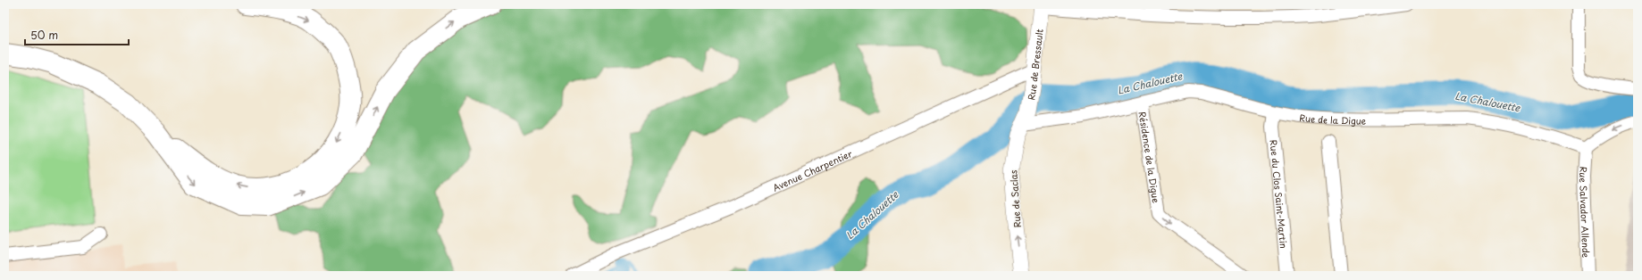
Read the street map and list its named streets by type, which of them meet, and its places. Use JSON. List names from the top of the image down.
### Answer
{
  "streets": {
    "street": [
      "Rue de Bressault",
      "Rue de la Digue",
      "Résidence de la Digue",
      "Avenue Charpentier",
      "Rue du Clos Saint-Martin",
      "Rue de Saclas",
      "Rue Salvador Allende"
    ]
  },
  "crossings": [
    ["Rue de Bressault", "Rue de la Digue"],
    ["Rue de Bressault", "Avenue Charpentier"],
    ["Rue de Bressault", "Rue de Saclas"],
    ["Rue de la Digue", "Résidence de la Digue"],
    ["Rue de la Digue", "Rue du Clos Saint-Martin"],
    ["Rue de la Digue", "Rue de Saclas"],
    ["Rue de la Digue", "Rue Salvador Allende"]
  ],
  "one_way": ["Résidence de la Digue", "Rue de Saclas"],
  "water": ["La Chalouette"],
  "scale_bar": "50 m"
}
